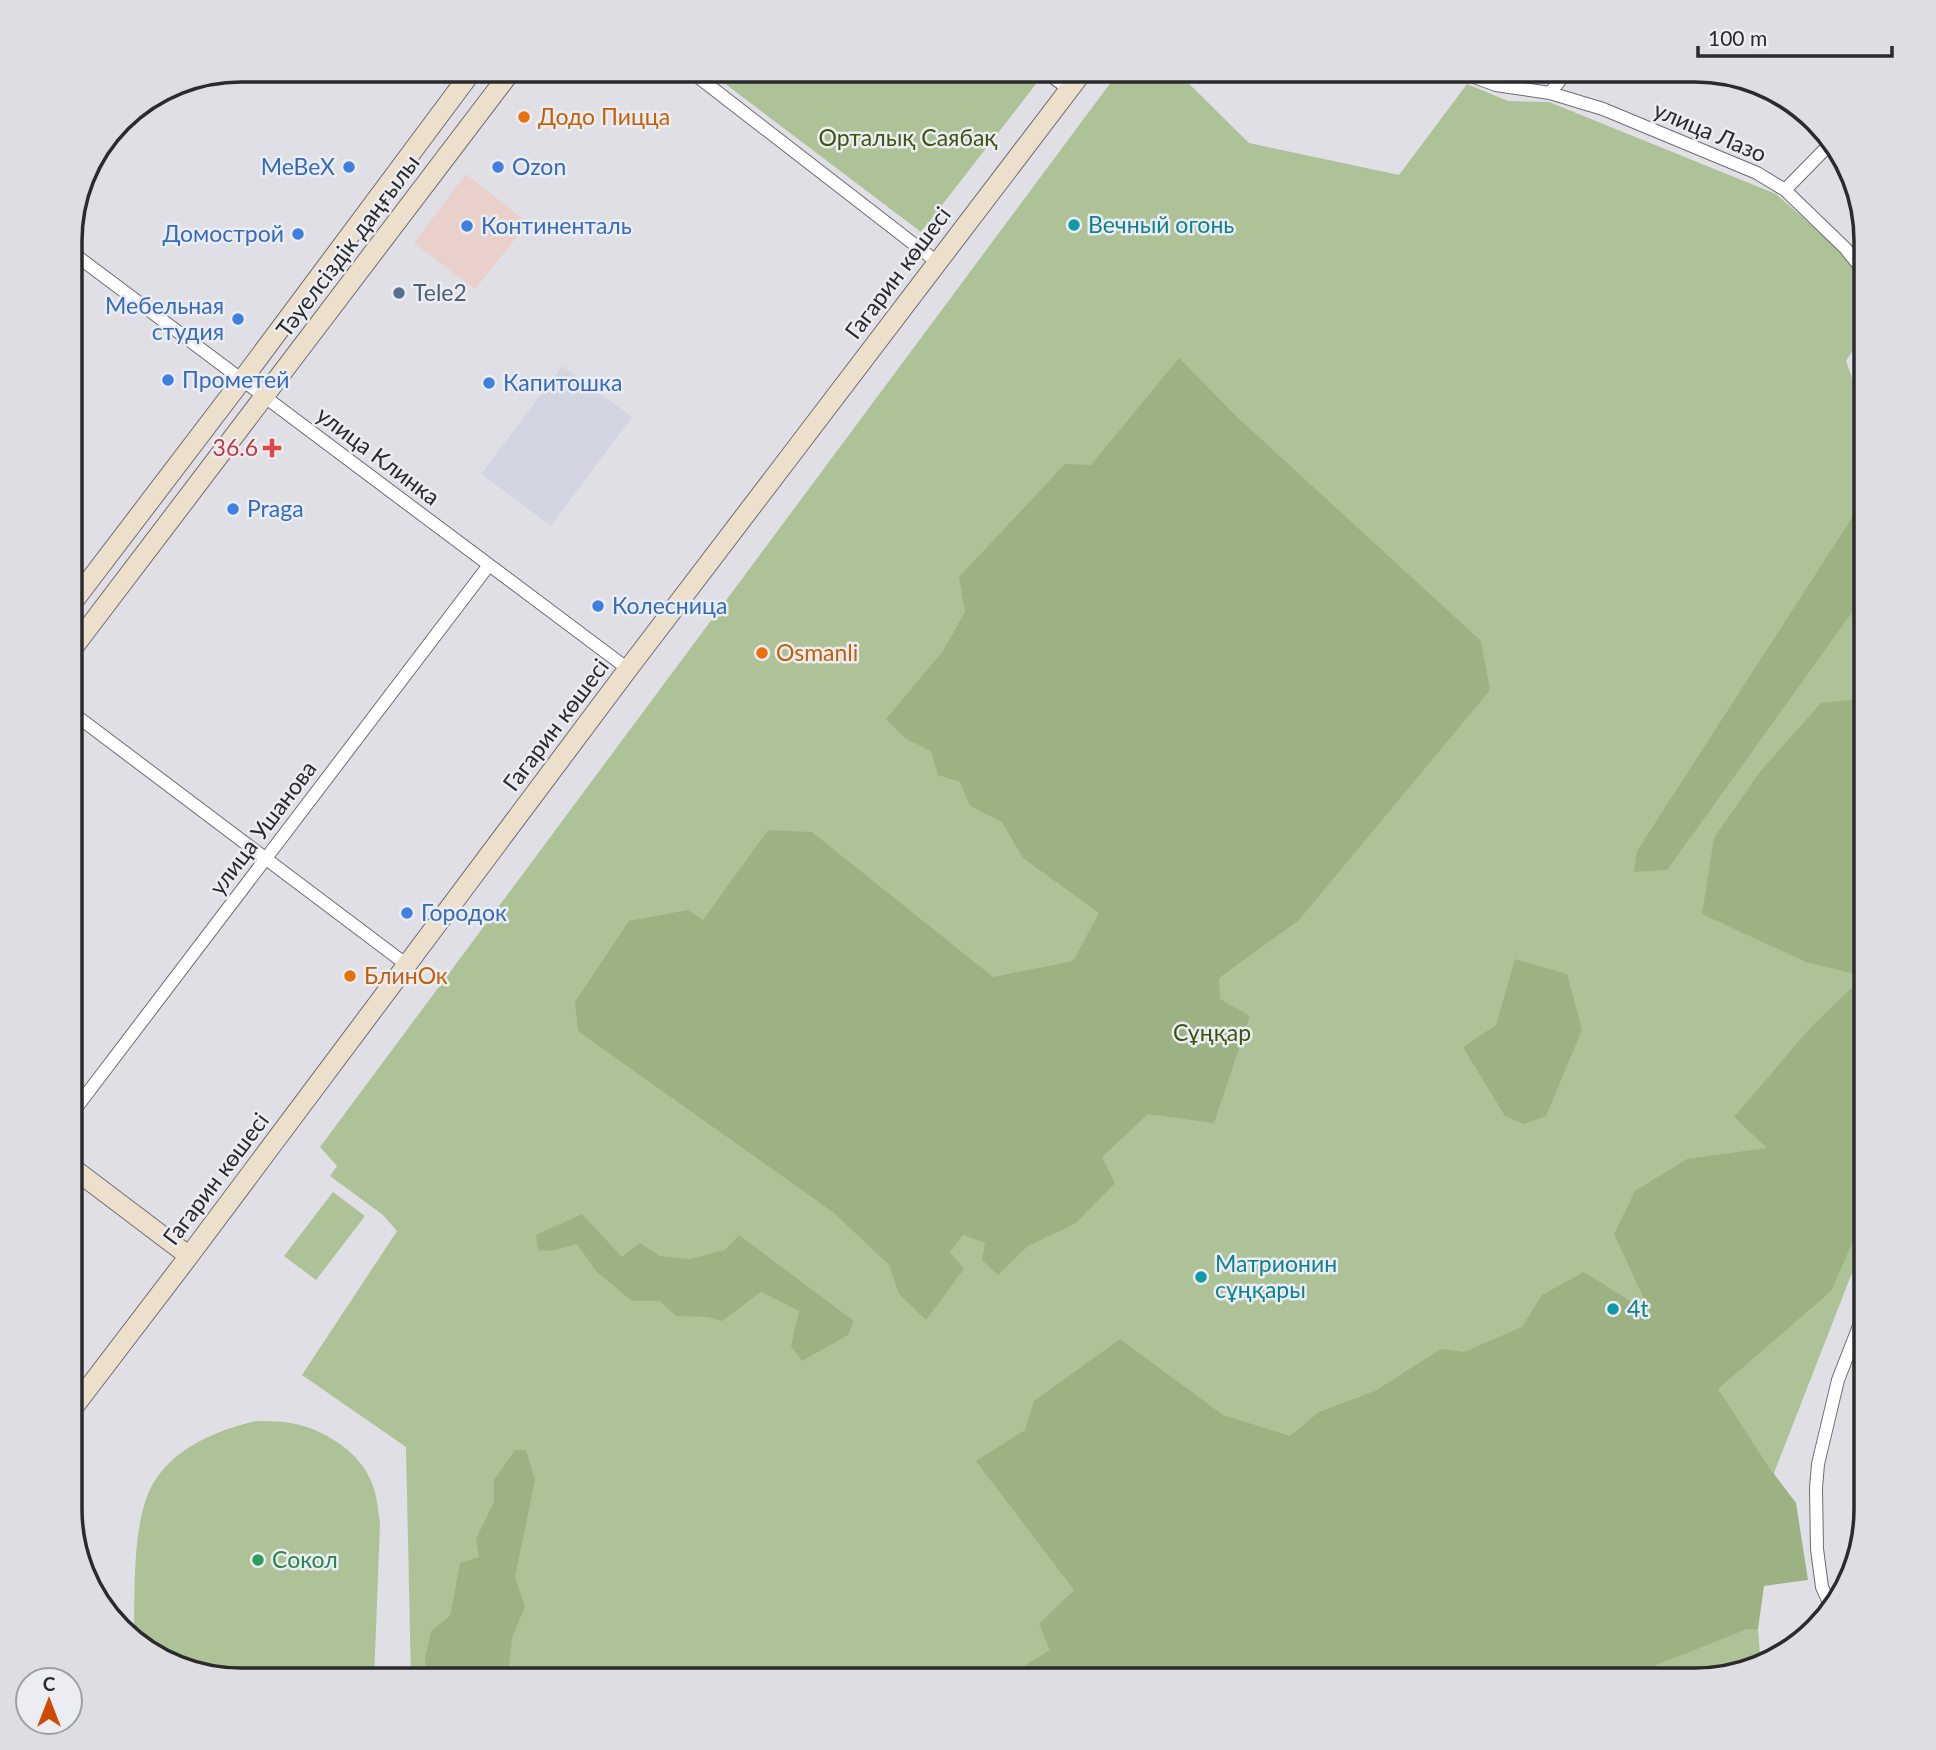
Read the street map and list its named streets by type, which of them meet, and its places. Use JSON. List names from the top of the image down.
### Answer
{
  "streets": {
    "street": [
      "улица Лазо",
      "Тәуелсіздік даңғылы",
      "Гагарин көшесі",
      "улица Клинка",
      "улица Ушанова"
    ]
  },
  "crossings": [
    ["Тәуелсіздік даңғылы", "улица Клинка"],
    ["Гагарин көшесі", "улица Клинка"],
    ["улица Клинка", "улица Ушанова"]
  ],
  "parks": ["Орталық Саябақ", "Сұңқар"],
  "places": {
    "other": [
      "Додо Пицца",
      "MeBeX",
      "Ozon",
      "Вечный огонь",
      "Континенталь",
      "Домострой",
      "Tele2",
      "Мебельная студия",
      "Прометей",
      "Капитошка",
      "Praga",
      "Колесница",
      "Osmanli",
      "Городок",
      "БлинОк",
      "Матрионин сұңқары",
      "4t",
      "Сокол"
    ],
    "health": ["36.6"]
  },
  "scale_bar": "100 m",
  "north": "top"
}
